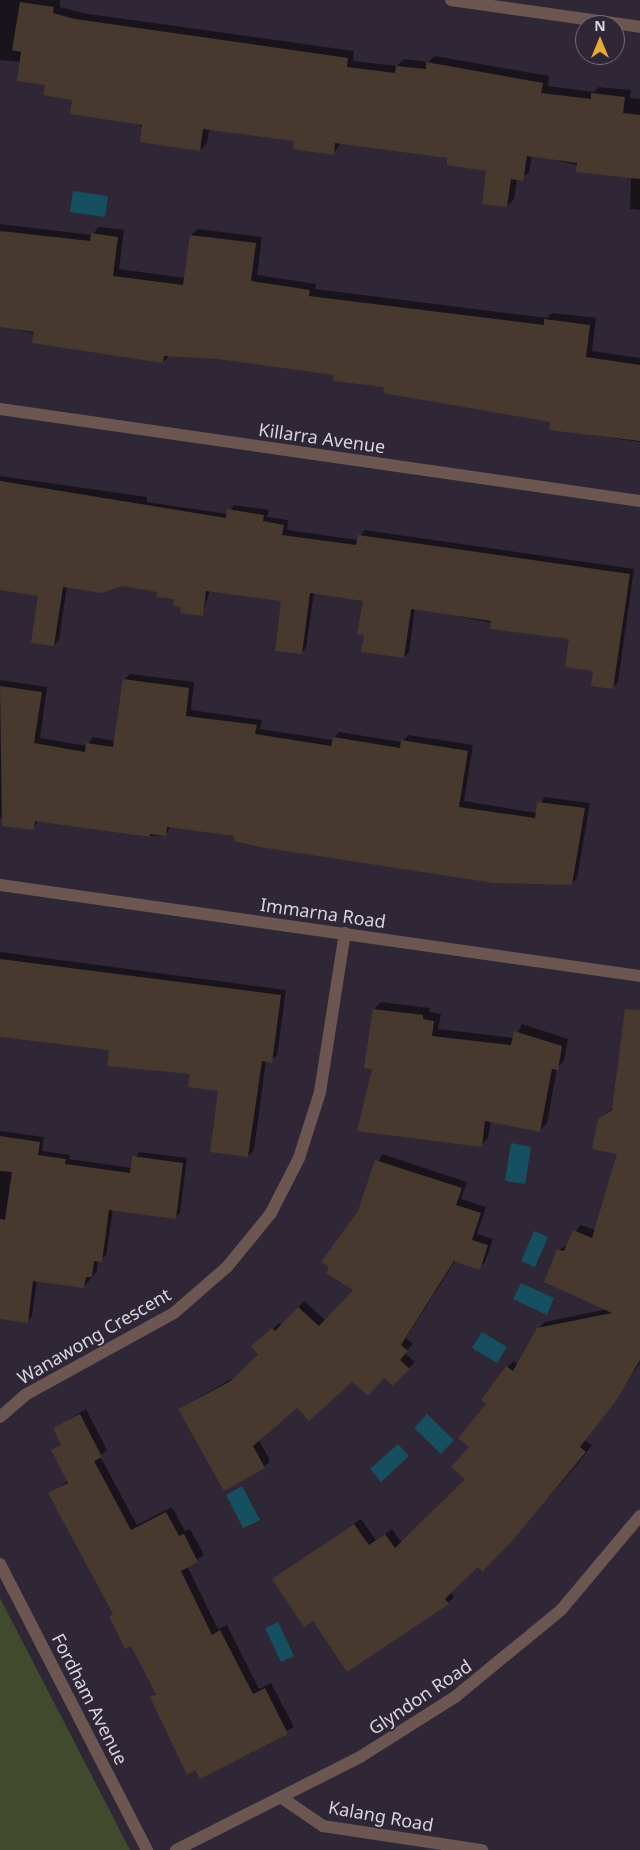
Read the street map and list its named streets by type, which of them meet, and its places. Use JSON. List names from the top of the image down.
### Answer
{
  "streets": {
    "street": [
      "Killarra Avenue",
      "Immarna Road",
      "Wanawong Crescent",
      "Glyndon Road",
      "Fordham Avenue",
      "Kalang Road"
    ]
  },
  "crossings": [
    ["Immarna Road", "Wanawong Crescent"],
    ["Glyndon Road", "Kalang Road"]
  ],
  "north": "top"
}
